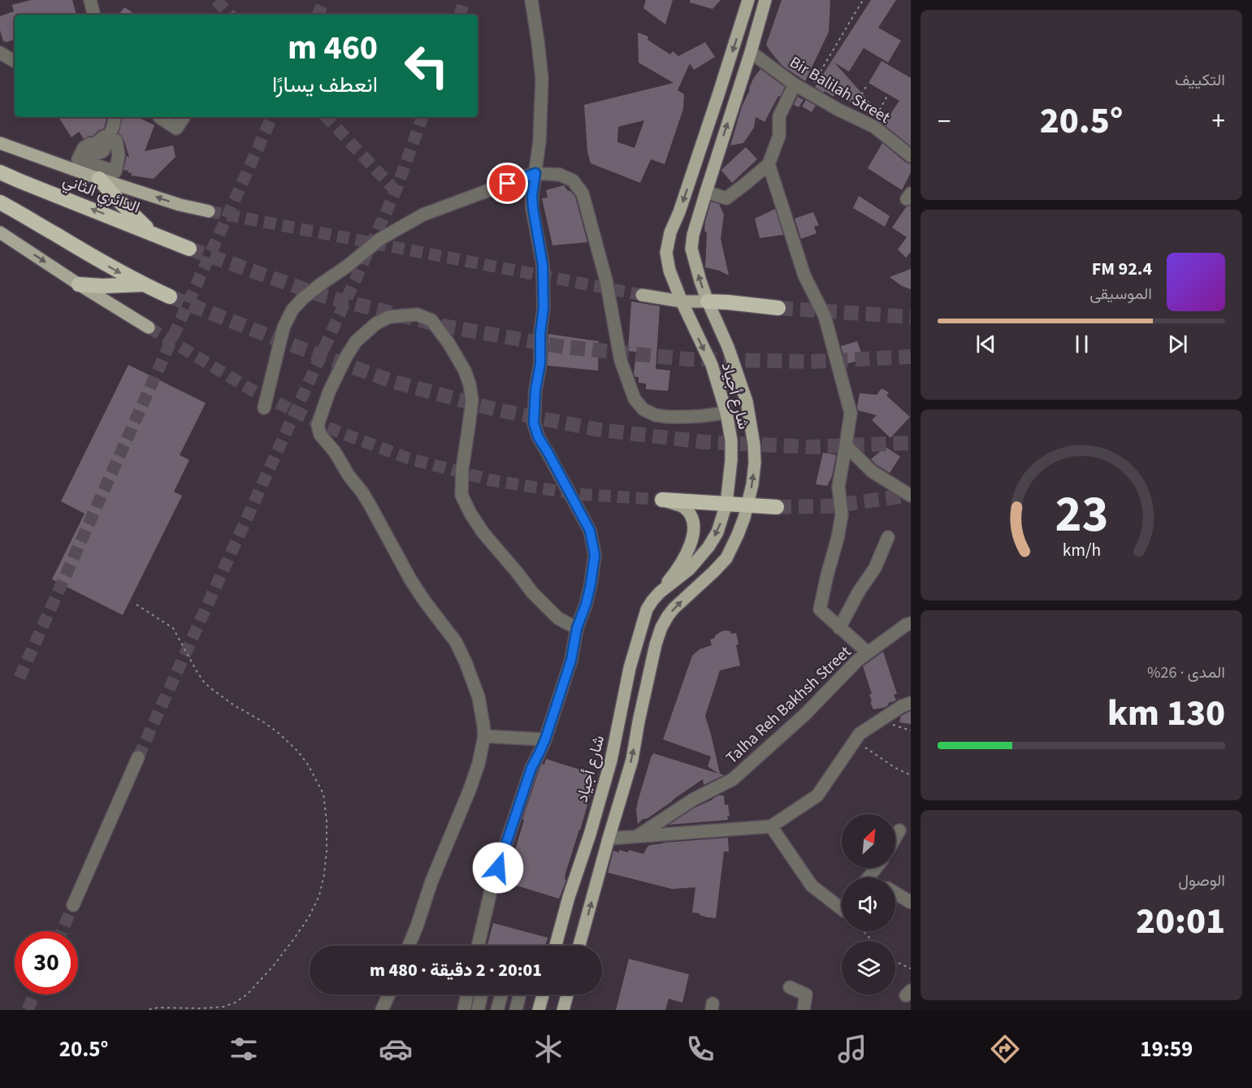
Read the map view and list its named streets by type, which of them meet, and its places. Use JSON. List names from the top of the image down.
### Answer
{
  "streets": {
    "highway": ["الدائري الثاني"],
    "main road": ["شارع أجياد"],
    "street": ["Bir Balilah Street", "Talha Reh Bakhsh Street"]
  },
  "crossings": [
    ["Bir Balilah Street", "شارع أجياد"]
  ],
  "north": "top right",
  "page": {
    "tile": [
      "التكييف",
      ["المدى · 26%", "130 km"],
      ["الوصول", "20:01"]
    ],
    "turn": ["460 m", "انعطف يسارًا"],
    "heat": ["−", "20.5°", "+"],
    "song": ["92.4 FM", "الموسيقى"],
    "limit": "30",
    "trip": "20:01 · 2 دقيقة · 480 m",
    "tabs": ["19:59", "20.5°"],
    "gauge": ["23", "km/h"]
  }
}
